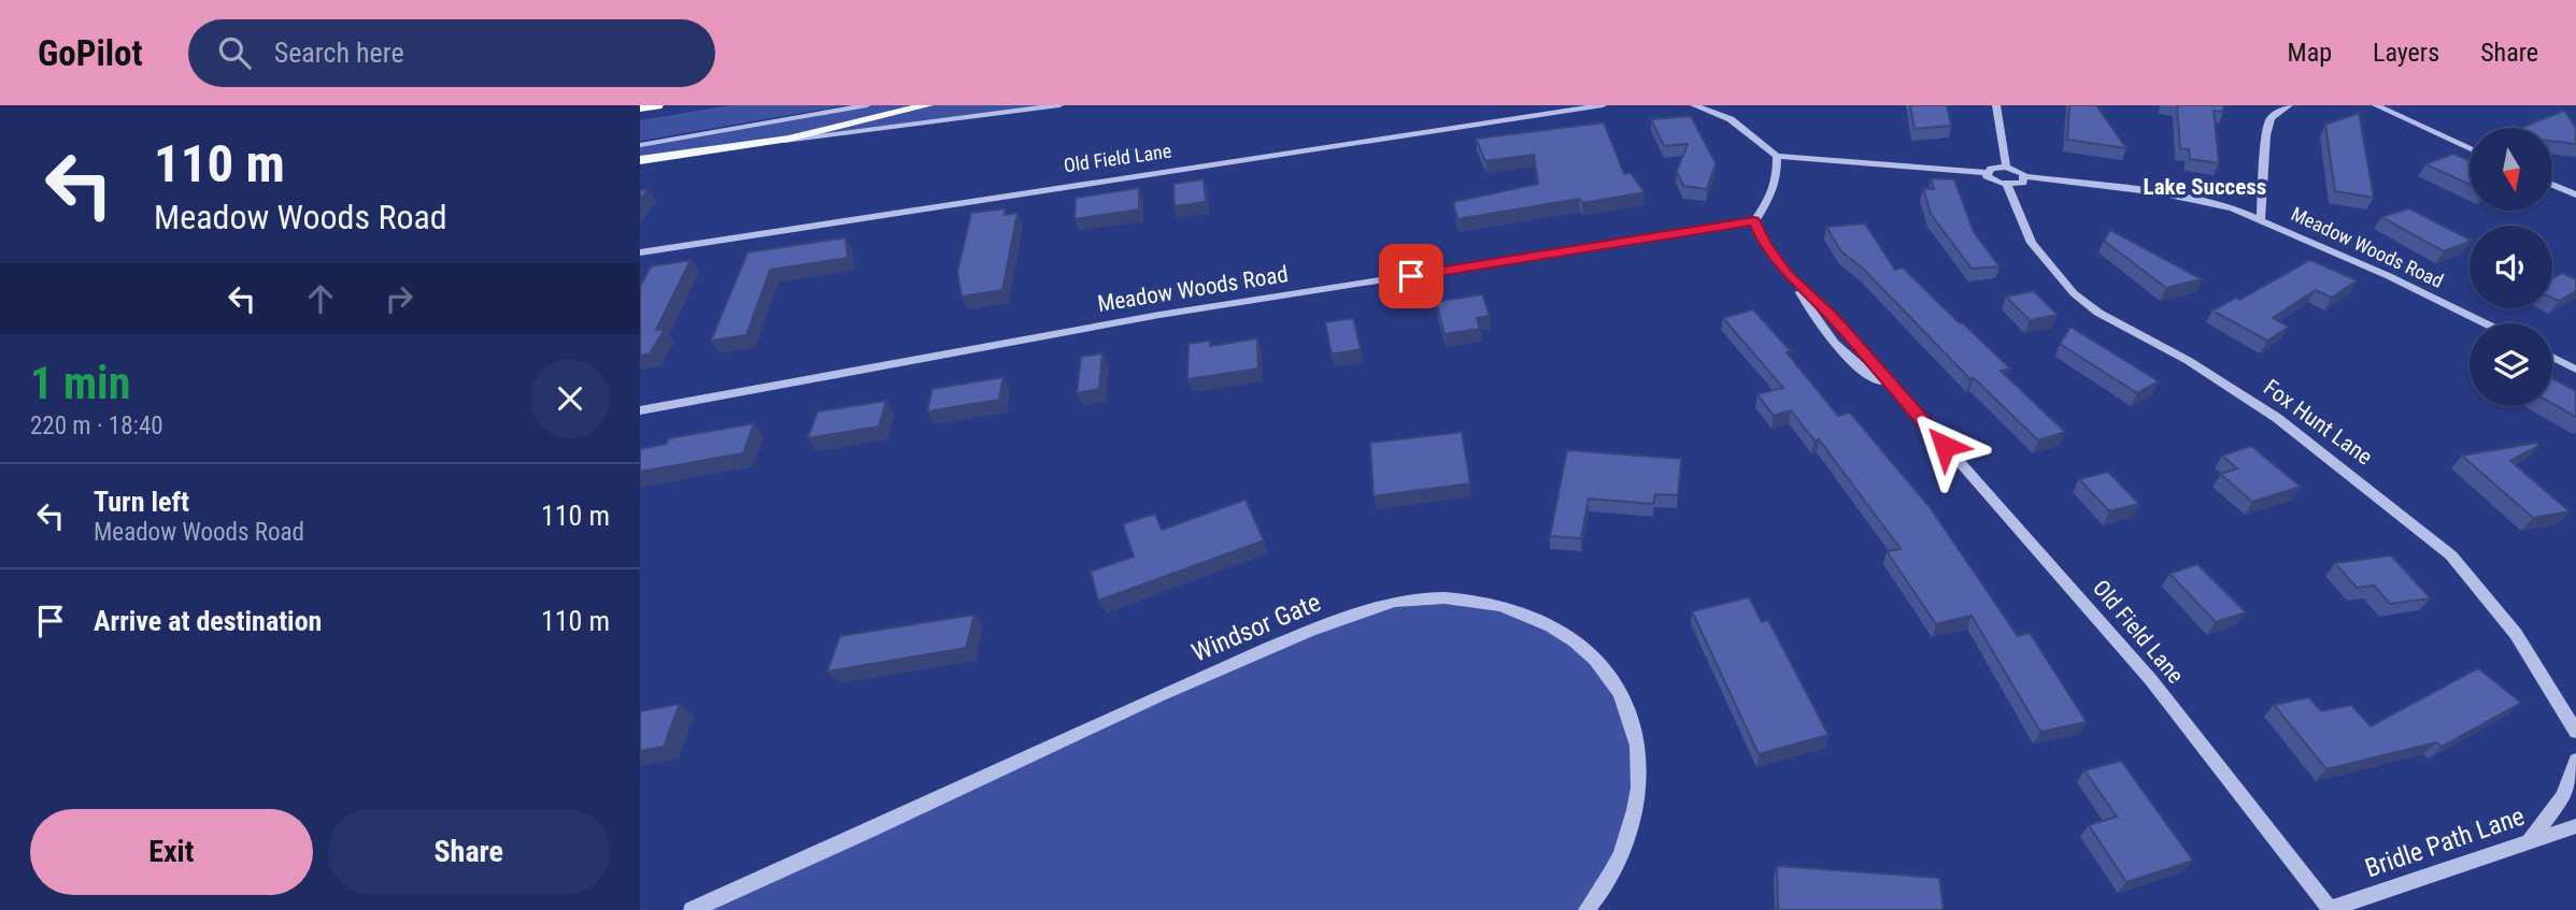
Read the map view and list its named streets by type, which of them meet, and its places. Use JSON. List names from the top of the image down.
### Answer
{
  "streets": {
    "street": [
      "Old Field Lane",
      "Meadow Woods Road",
      "Fox Hunt Lane",
      "Windsor Gate",
      "Bridle Path Lane"
    ]
  },
  "crossings": [
    ["Old Field Lane", "Meadow Woods Road"],
    ["Old Field Lane", "Bridle Path Lane"]
  ],
  "districts": ["Lake Success"],
  "north": "bottom",
  "page": {
    "header": "GoPilot",
    "search": "Search here",
    "nav": ["Map", "Layers", "Share"],
    "turn": ["110 m", "Meadow Woods Road"],
    "heading": ["1 min", "220 m · 18:40"],
    "list": [
      {
        "name": "Turn left",
        "note": "Meadow Woods Road",
        "value": "110 m"
      },
      {
        "name": "Arrive at destination",
        "value": "110 m"
      }
    ],
    "buttons": ["Exit", "Share"]
  }
}
